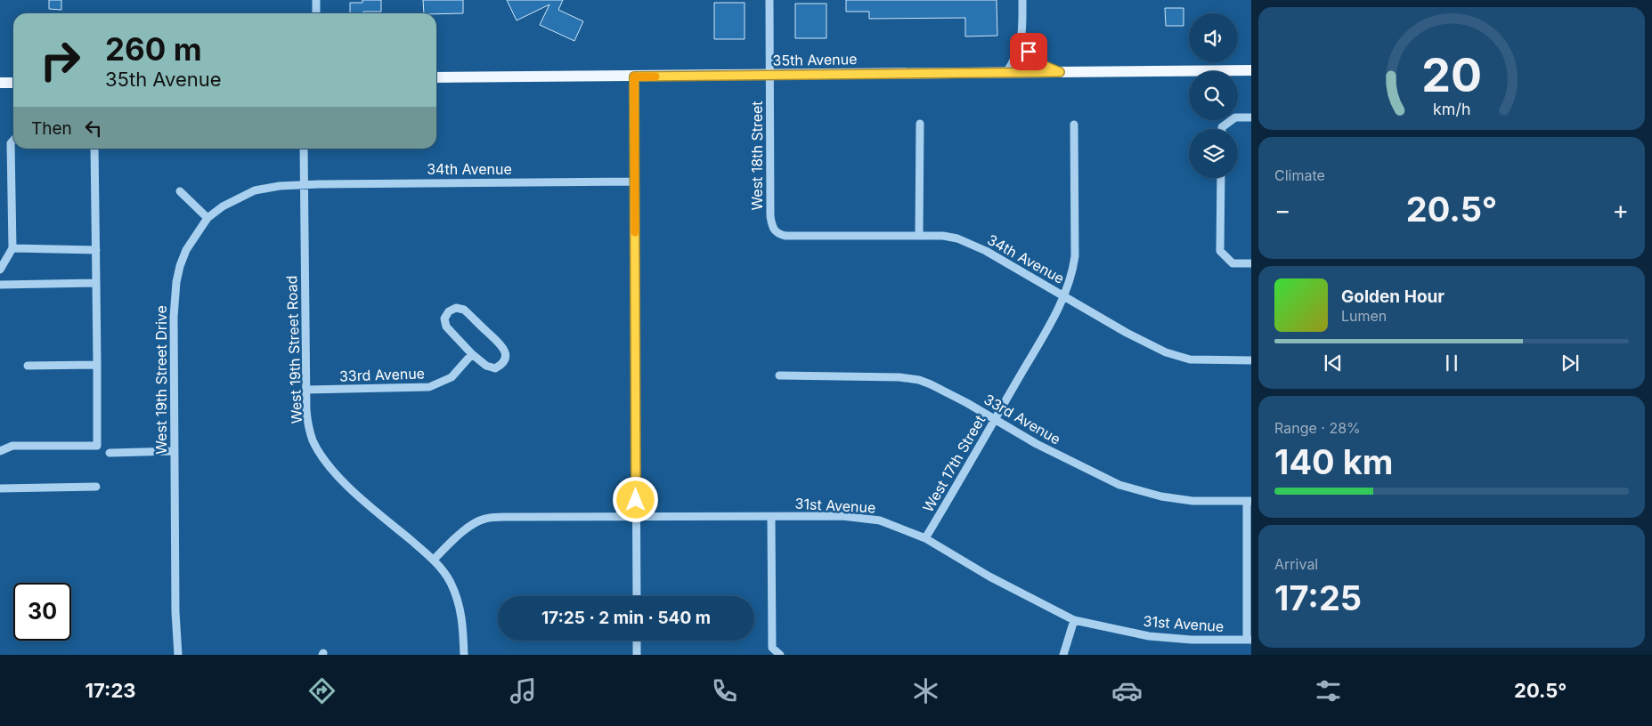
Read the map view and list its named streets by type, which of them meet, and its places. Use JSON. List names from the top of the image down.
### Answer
{
  "streets": {
    "main road": ["35th Avenue"],
    "street": [
      "West 18th Street",
      "34th Avenue",
      "West 19th Street Road",
      "33rd Avenue",
      "West 19th Street Drive",
      "West 17th Street",
      "31st Avenue"
    ]
  },
  "crossings": [
    ["35th Avenue", "West 18th Street"],
    ["West 18th Street", "34th Avenue"],
    ["34th Avenue", "West 19th Street Road"],
    ["34th Avenue", "West 19th Street Drive"],
    ["34th Avenue", "West 17th Street"],
    ["West 19th Street Road", "33rd Avenue"],
    ["West 19th Street Road", "West 19th Street Drive"],
    ["West 19th Street Road", "31st Avenue"],
    ["33rd Avenue", "West 17th Street"],
    ["West 17th Street", "31st Avenue"]
  ],
  "page": {
    "turn": ["260 m", "35th Avenue"],
    "then": "Then",
    "tile": [
      "Climate",
      ["Range · 28%", "140 km"],
      ["Arrival", "17:25"]
    ],
    "heat": ["−", "20.5°", "+"],
    "song": ["Golden Hour", "Lumen"],
    "limit": "30",
    "trip": "17:25 · 2 min · 540 m",
    "tabs": ["17:23", "20.5°"],
    "gauge": ["20", "km/h"]
  }
}
